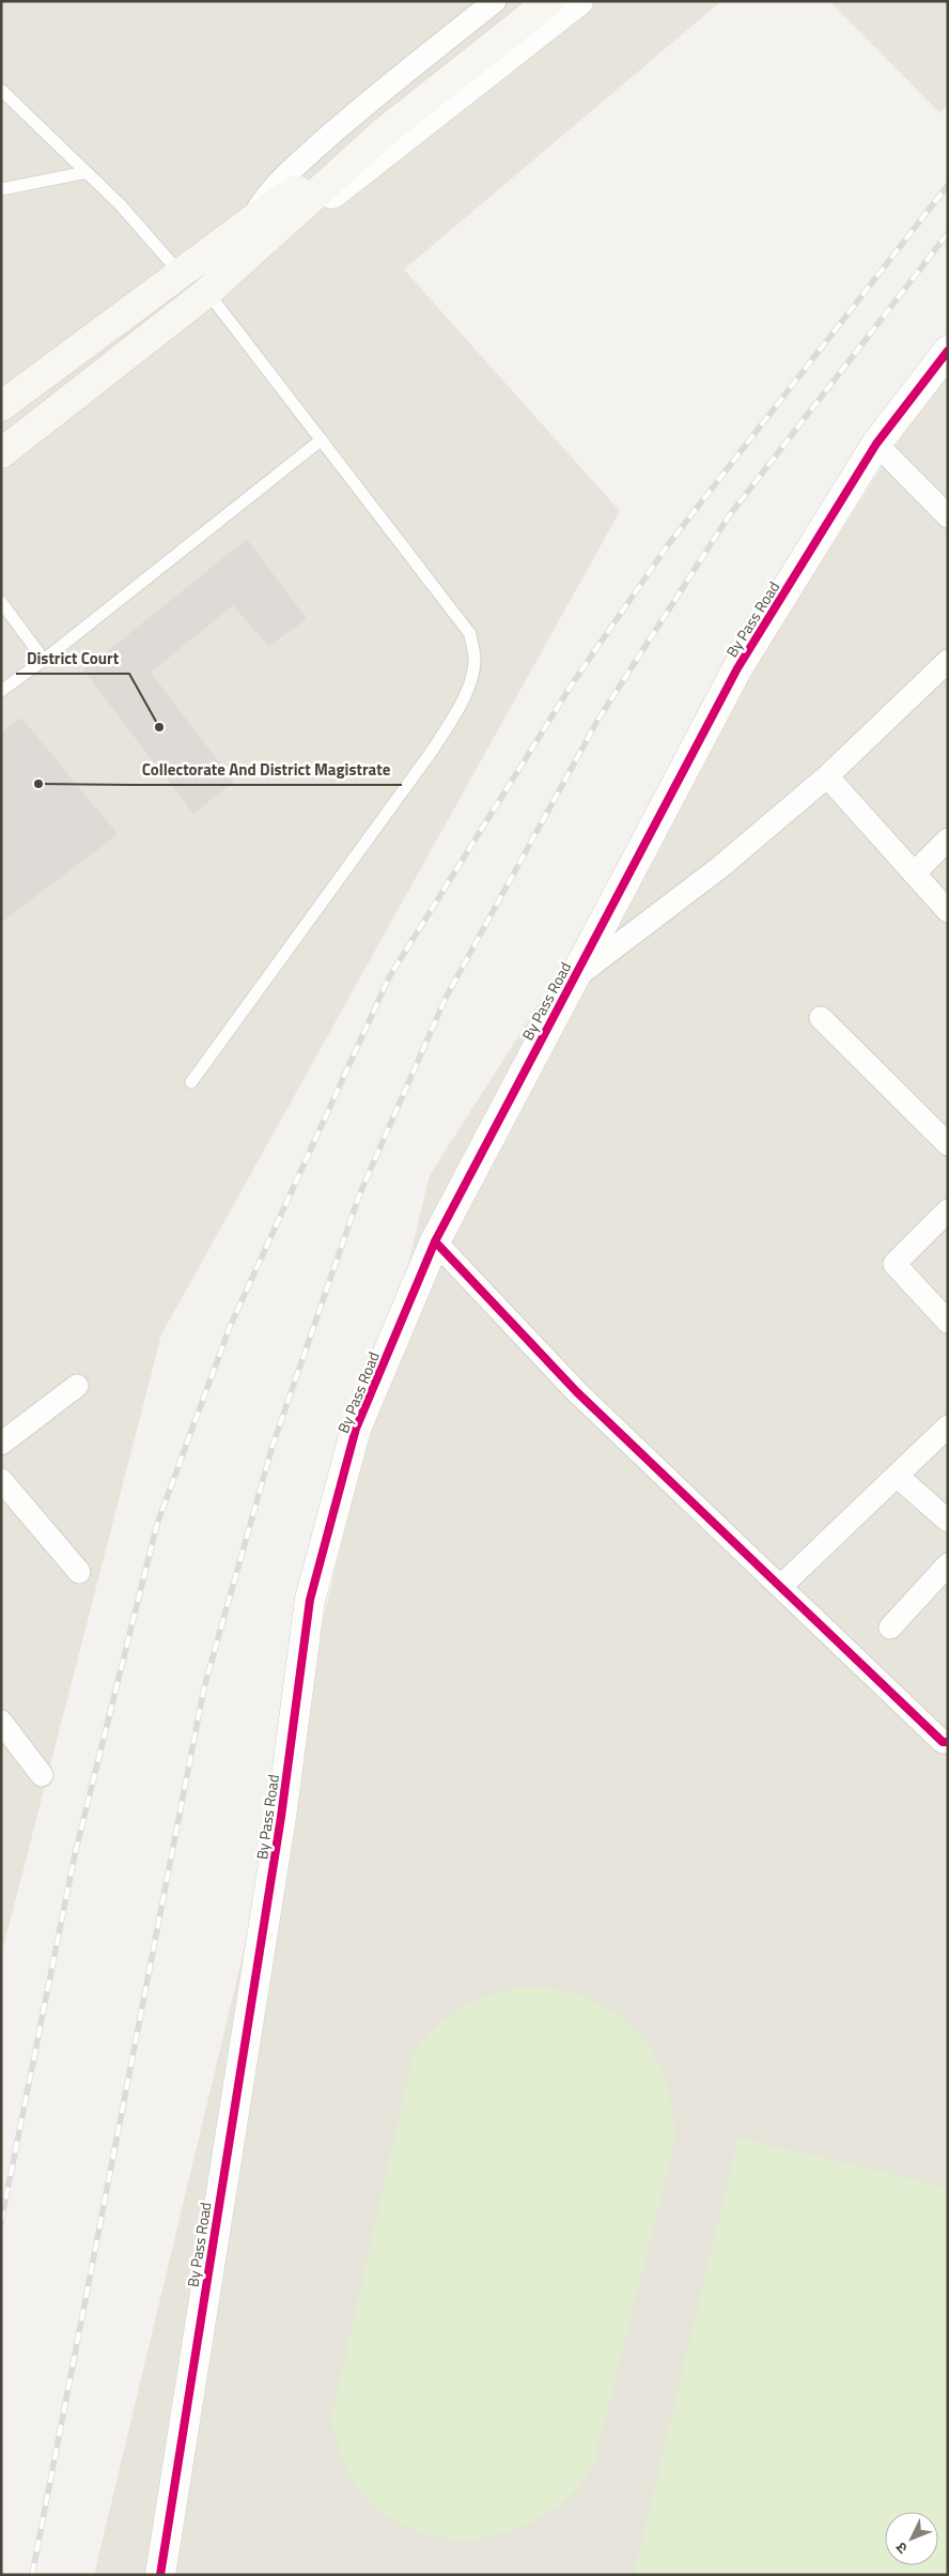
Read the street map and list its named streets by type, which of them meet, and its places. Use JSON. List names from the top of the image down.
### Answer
{
  "streets": {
    "street": ["By Pass Road"]
  },
  "places": ["District Court", "Collectorate And District Magistrate"],
  "north": "bottom left"
}
